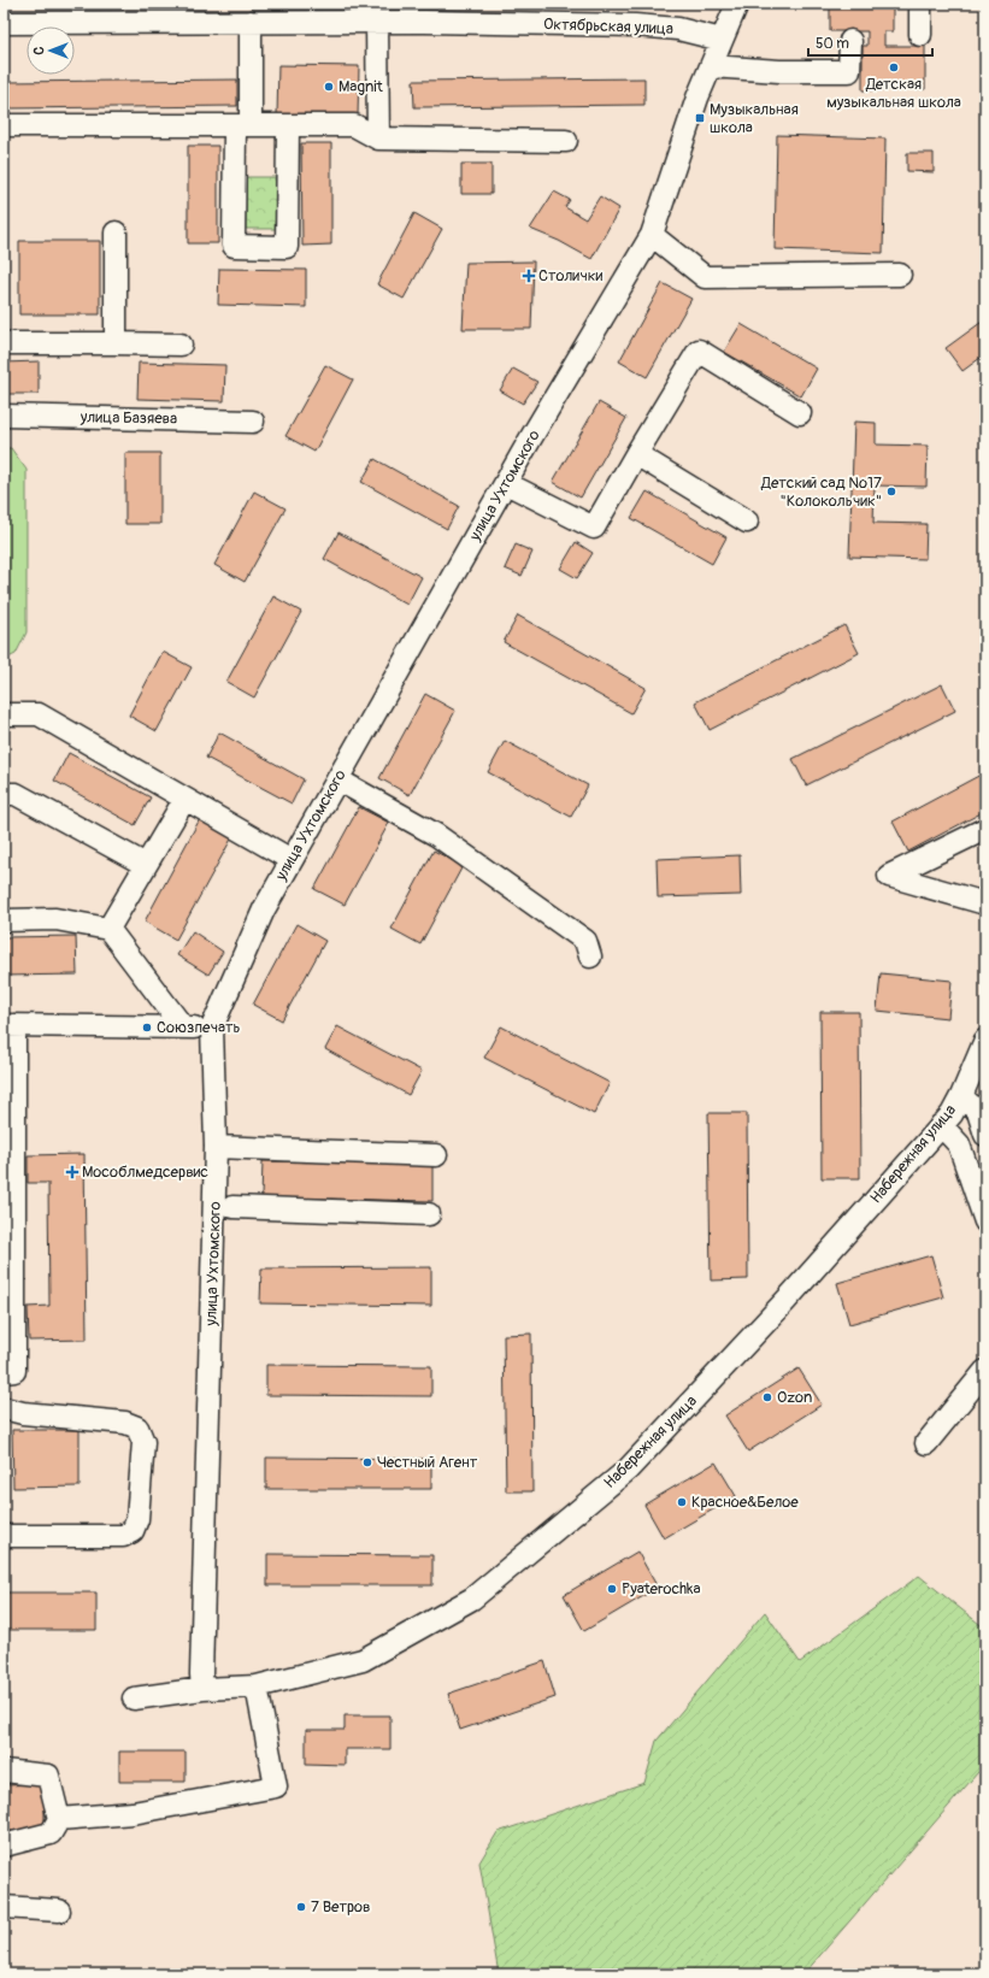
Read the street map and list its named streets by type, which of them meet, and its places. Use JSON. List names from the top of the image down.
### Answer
{
  "streets": {
    "street": [
      "Октябрьская улица",
      "улица Базяева",
      "улица Ухтомского",
      "Набережная улица"
    ]
  },
  "crossings": [
    ["Октябрьская улица", "улица Ухтомского"],
    ["улица Ухтомского", "Набережная улица"]
  ],
  "places": {
    "other": [
      "Детская музыкальная школа",
      "Magnit",
      "Детский сад №17 \"Колокольчик\"",
      "Союзпечать",
      "Ozon",
      "Честный Агент",
      "Красное&Белое",
      "Pyaterochka",
      "7 Ветров"
    ],
    "transit": ["Музыкальная школа"],
    "health": ["Столички", "Мособлмедсервис"]
  },
  "scale_bar": "50 m",
  "north": "left"
}
